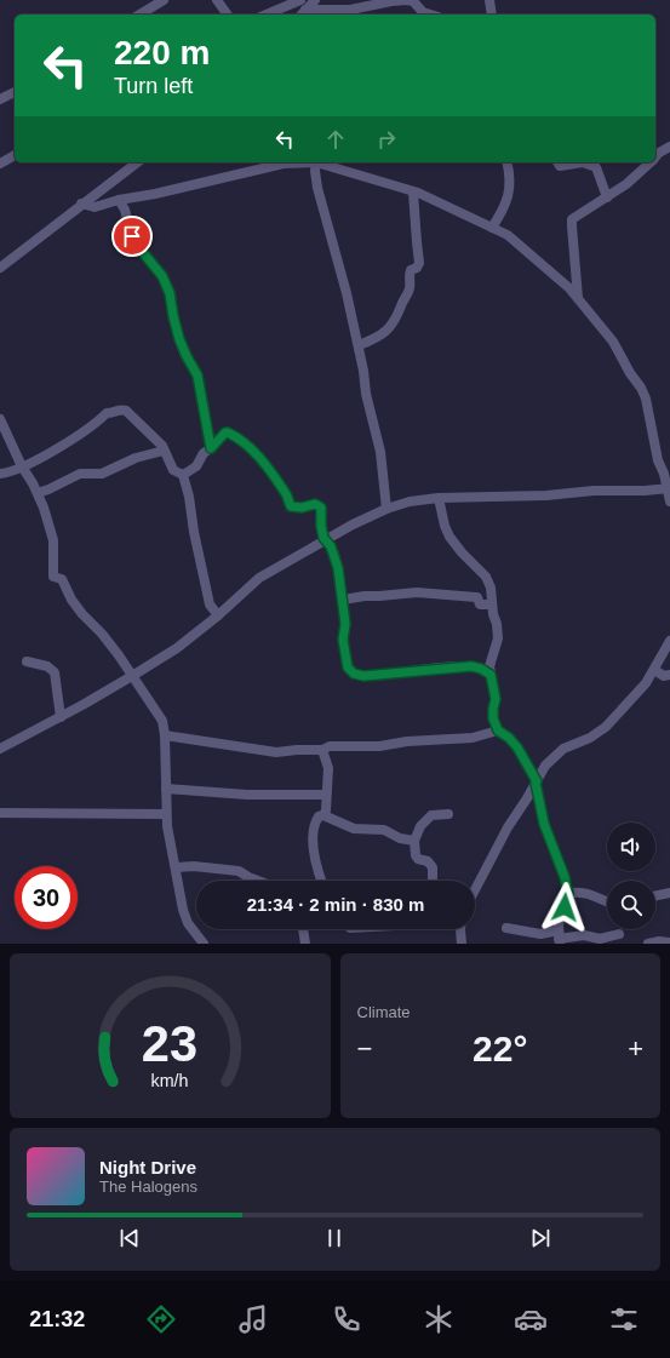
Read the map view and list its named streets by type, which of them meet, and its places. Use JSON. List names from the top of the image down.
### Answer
{
  "page": {
    "turn": ["220 m", "Turn left"],
    "limit": "30",
    "trip": "21:34 · 2 min · 830 m",
    "tile": "Climate",
    "heat": ["−", "22°", "+"],
    "song": ["Night Drive", "The Halogens"],
    "tabs": "21:32",
    "gauge": ["23", "km/h"]
  }
}
